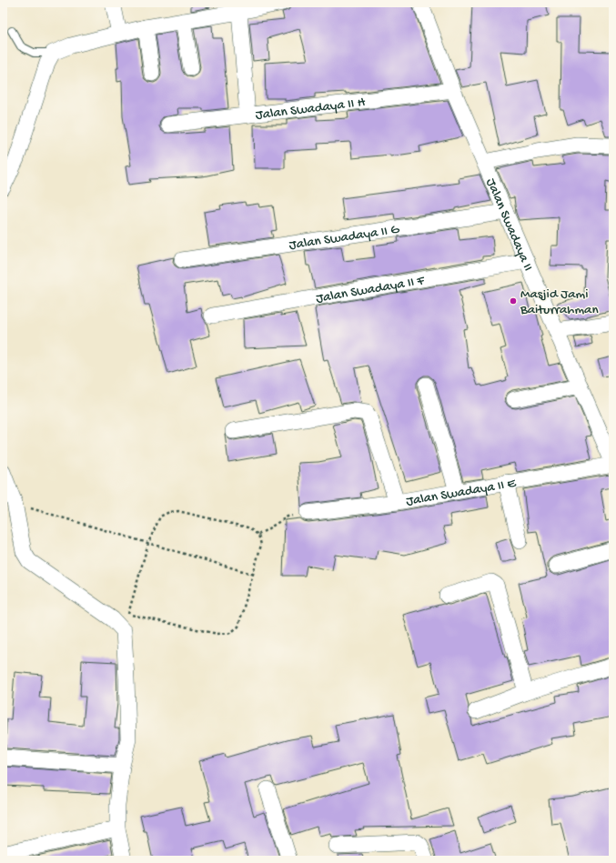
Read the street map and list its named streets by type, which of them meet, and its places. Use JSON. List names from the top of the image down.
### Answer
{
  "streets": {
    "street": [
      "Jalan Swadaya II H",
      "Jalan Swadaya II",
      "Jalan Swadaya II G",
      "Jalan Swadaya II F",
      "Jalan Swadaya II E"
    ]
  },
  "crossings": [
    ["Jalan Swadaya II H", "Jalan Swadaya II"],
    ["Jalan Swadaya II", "Jalan Swadaya II G"],
    ["Jalan Swadaya II", "Jalan Swadaya II F"],
    ["Jalan Swadaya II", "Jalan Swadaya II E"]
  ],
  "places": ["Masjid Jami Baiturrahman"]
}
